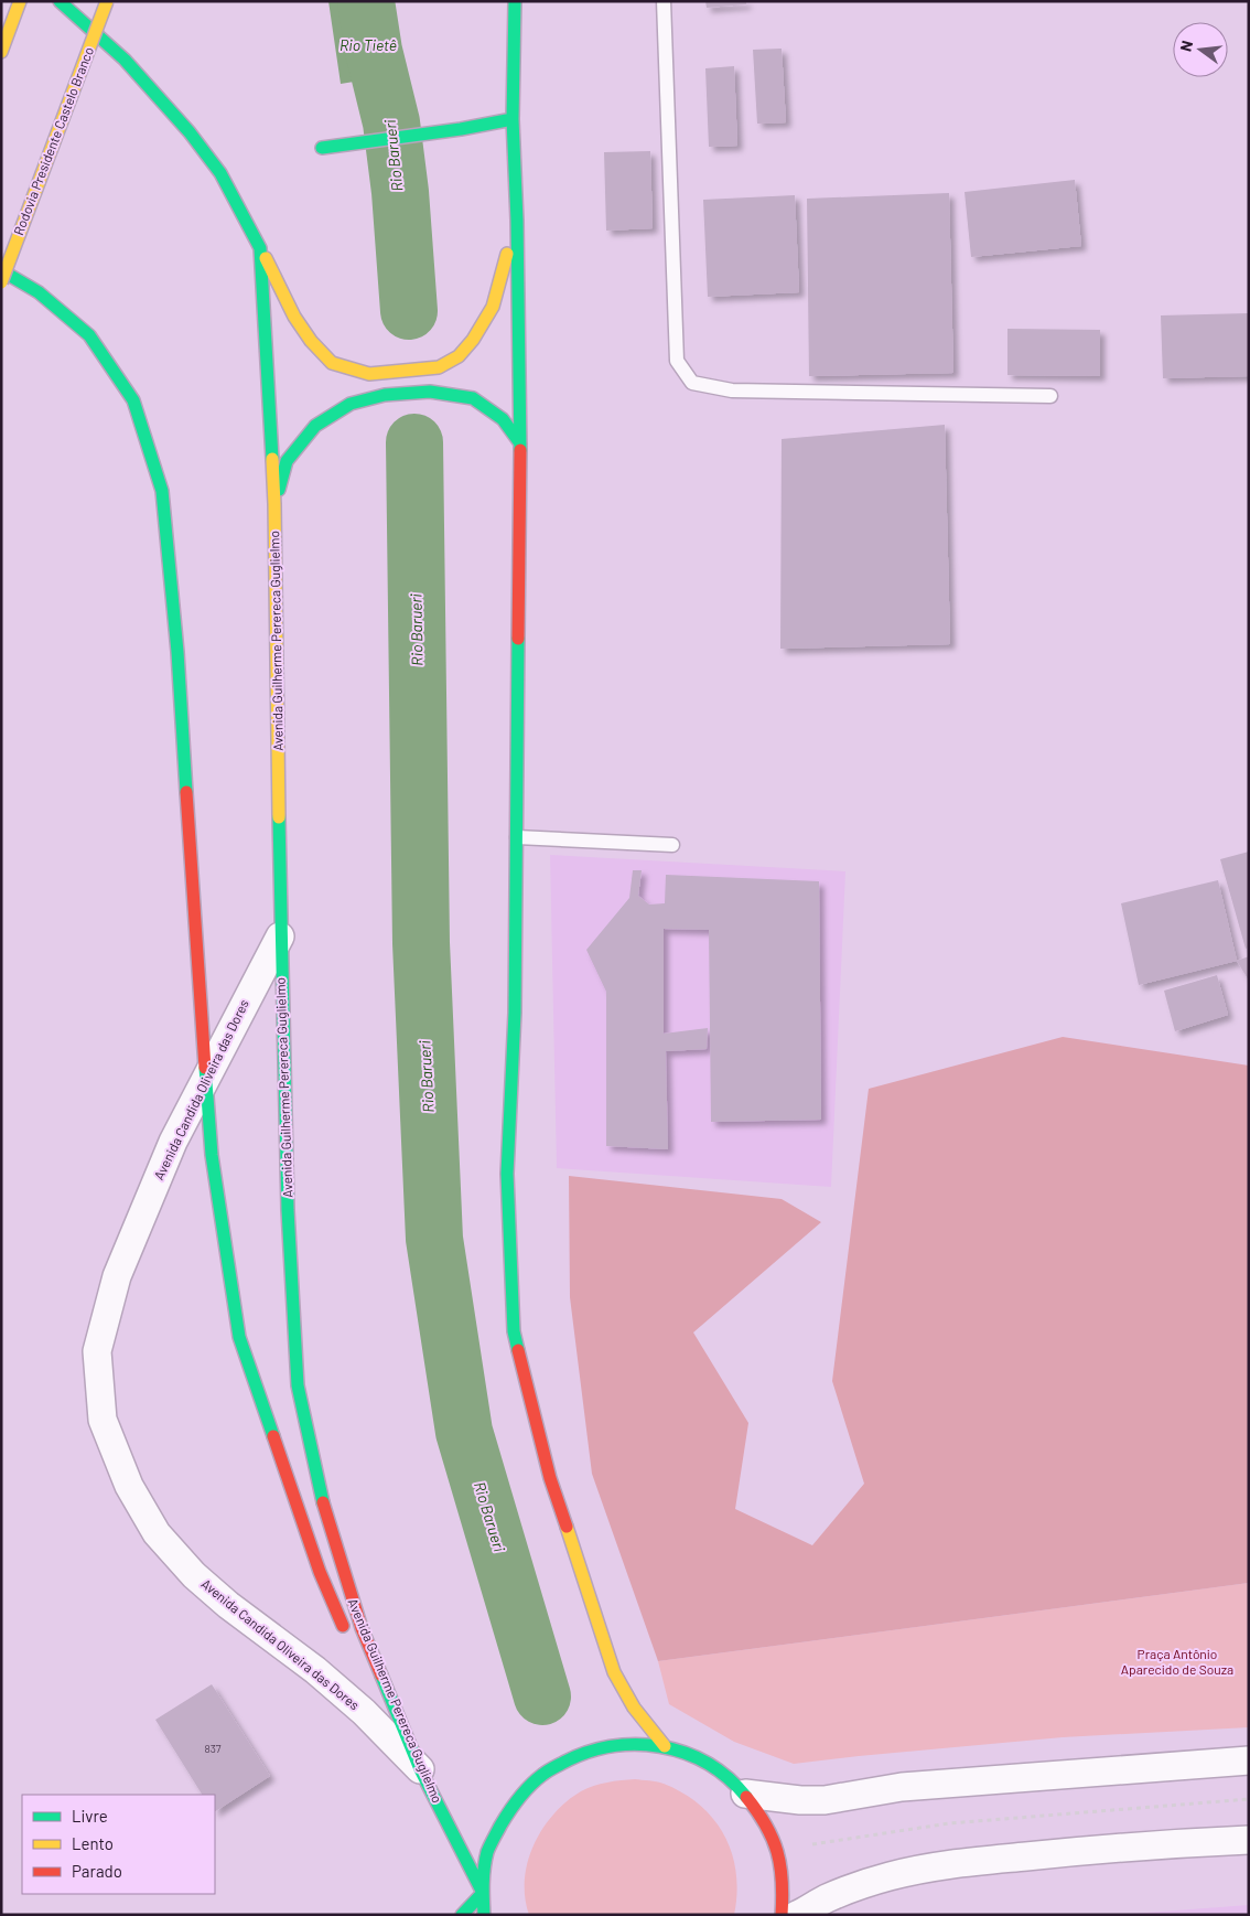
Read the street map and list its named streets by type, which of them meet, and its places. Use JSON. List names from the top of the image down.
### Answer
{
  "streets": {
    "main road": ["Rodovia Presidente Castelo Branco", "Avenida Guilherme Perereca Guglielmo"],
    "street": ["Avenida Candida Oliveira das Dores"]
  },
  "crossings": [
    ["Avenida Guilherme Perereca Guglielmo", "Avenida Candida Oliveira das Dores"]
  ],
  "water": ["Rio Tietê", "Rio Barueri"],
  "parks": ["Praça Antônio Aparecido de Souza"],
  "house_numbers": ["837"],
  "legend": ["Livre", "Lento", "Parado"],
  "north": "left"
}
